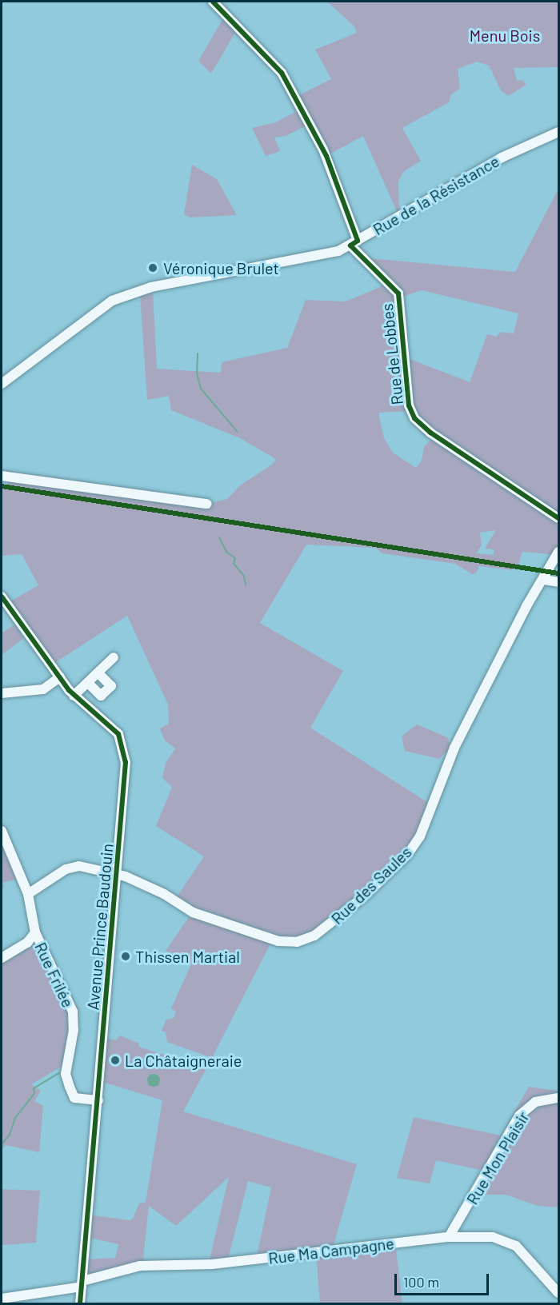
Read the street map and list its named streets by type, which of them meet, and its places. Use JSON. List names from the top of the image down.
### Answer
{
  "streets": {
    "street": [
      "Rue de la Résistance",
      "Rue de Lobbes",
      "Rue des Saules",
      "Avenue Prince Baudouin",
      "Rue Frilée",
      "Rue Mon Plaisir",
      "Rue Ma Campagne"
    ]
  },
  "crossings": [
    ["Rue de la Résistance", "Rue de Lobbes"],
    ["Rue des Saules", "Avenue Prince Baudouin"],
    ["Rue des Saules", "Rue Frilée"],
    ["Avenue Prince Baudouin", "Rue Frilée"],
    ["Avenue Prince Baudouin", "Rue Ma Campagne"],
    ["Rue Mon Plaisir", "Rue Ma Campagne"]
  ],
  "parks": ["Menu Bois"],
  "places": ["Véronique Brulet", "Thissen Martial", "La Châtaigneraie"],
  "scale_bar": "100 m"
}
